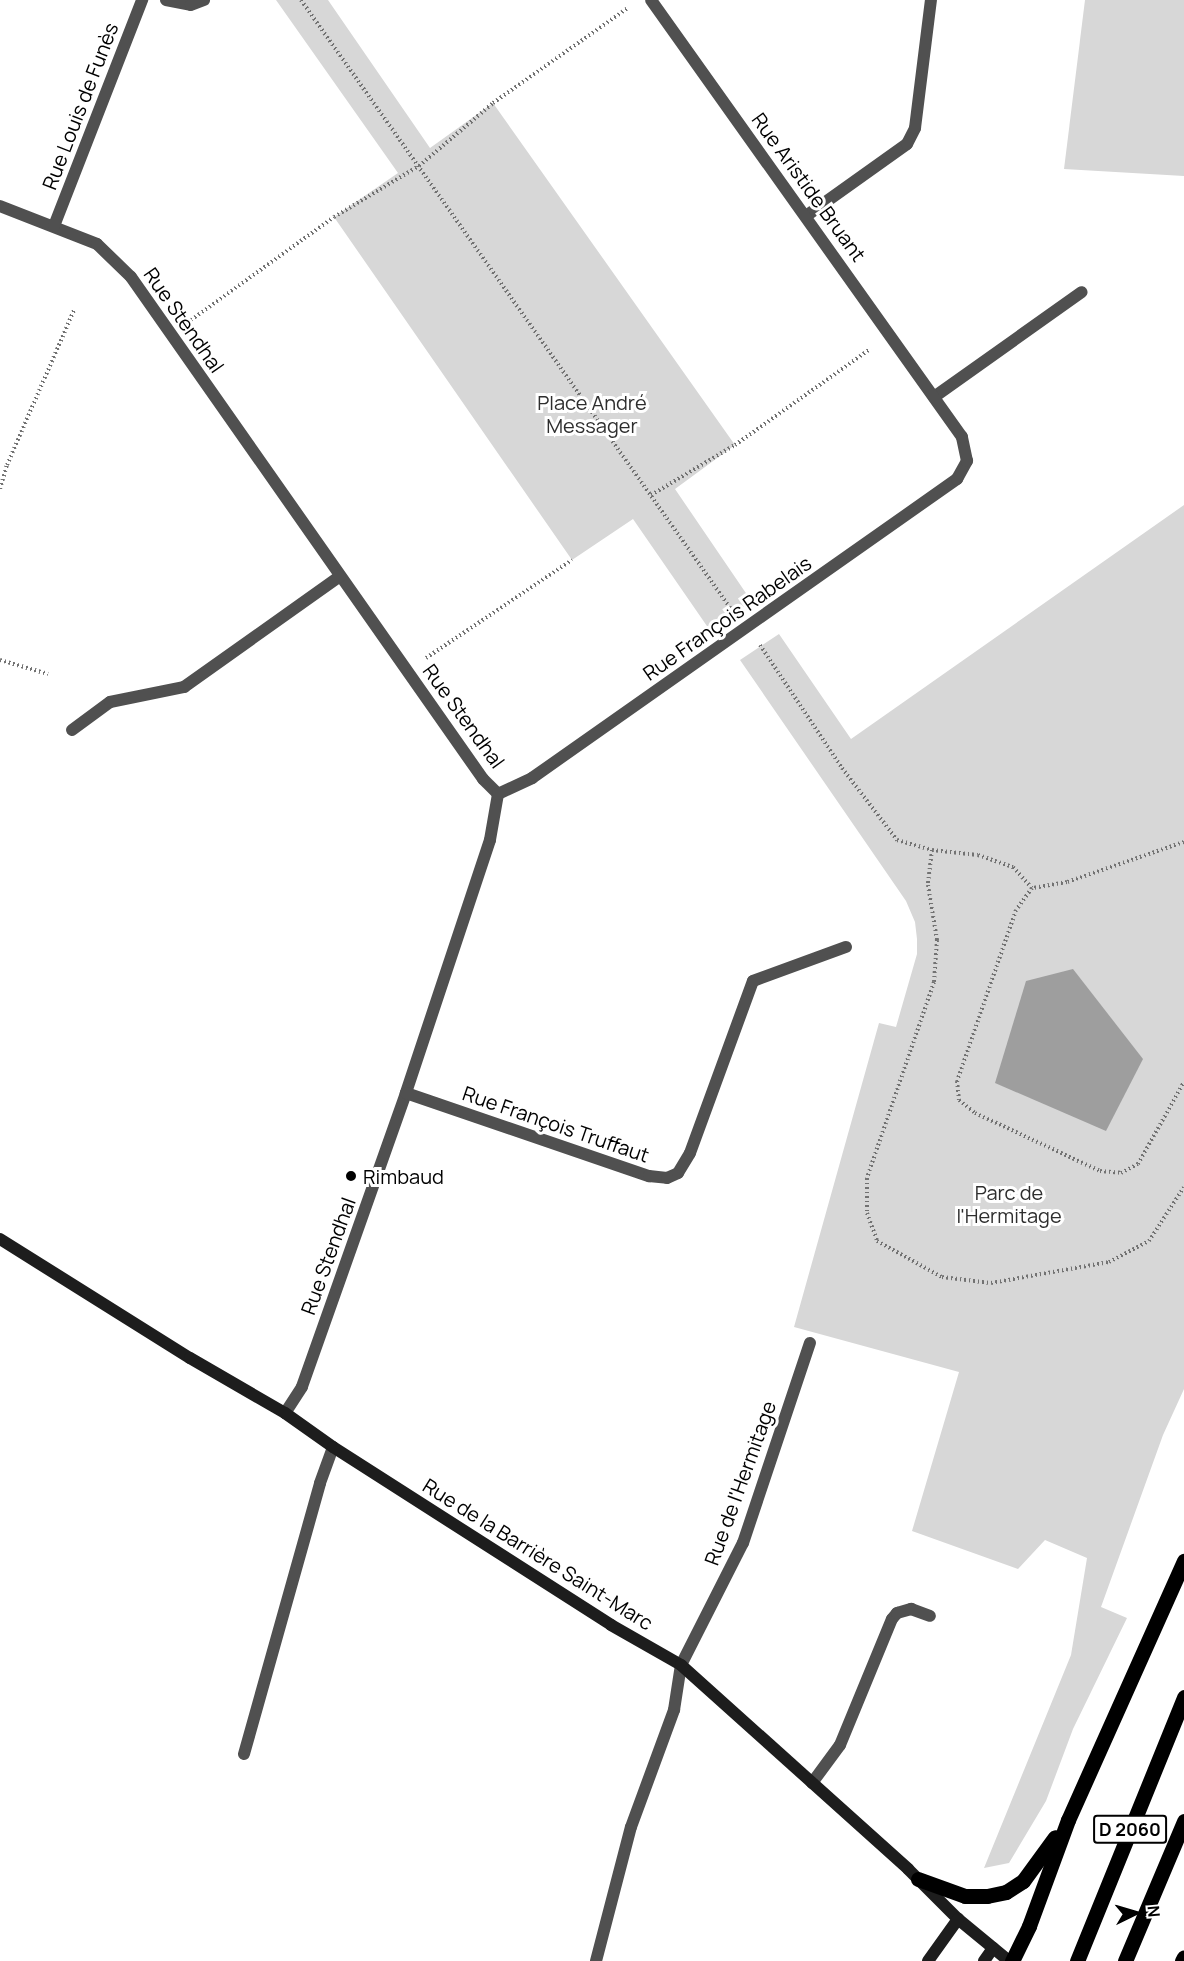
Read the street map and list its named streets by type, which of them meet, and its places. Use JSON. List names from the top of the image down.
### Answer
{
  "streets": {
    "main road": ["Rue de la Barrière Saint-Marc", "D 2060"],
    "street": [
      "Rue Louis de Funès",
      "Rue Aristide Bruant",
      "Rue Stendhal",
      "Rue François Rabelais",
      "Rue François Truffaut",
      "Rue de l'Hermitage"
    ]
  },
  "crossings": [
    ["Rue Louis de Funès", "Rue Stendhal"],
    ["Rue Aristide Bruant", "Rue François Rabelais"],
    ["Rue Stendhal", "Rue François Rabelais"],
    ["Rue Stendhal", "Rue François Truffaut"],
    ["Rue Stendhal", "Rue de la Barrière Saint-Marc"],
    ["Rue de l'Hermitage", "Rue de la Barrière Saint-Marc"]
  ],
  "parks": ["Place André Messager", "Parc de l'Hermitage"],
  "places": ["Rimbaud"],
  "north": "right"
}
